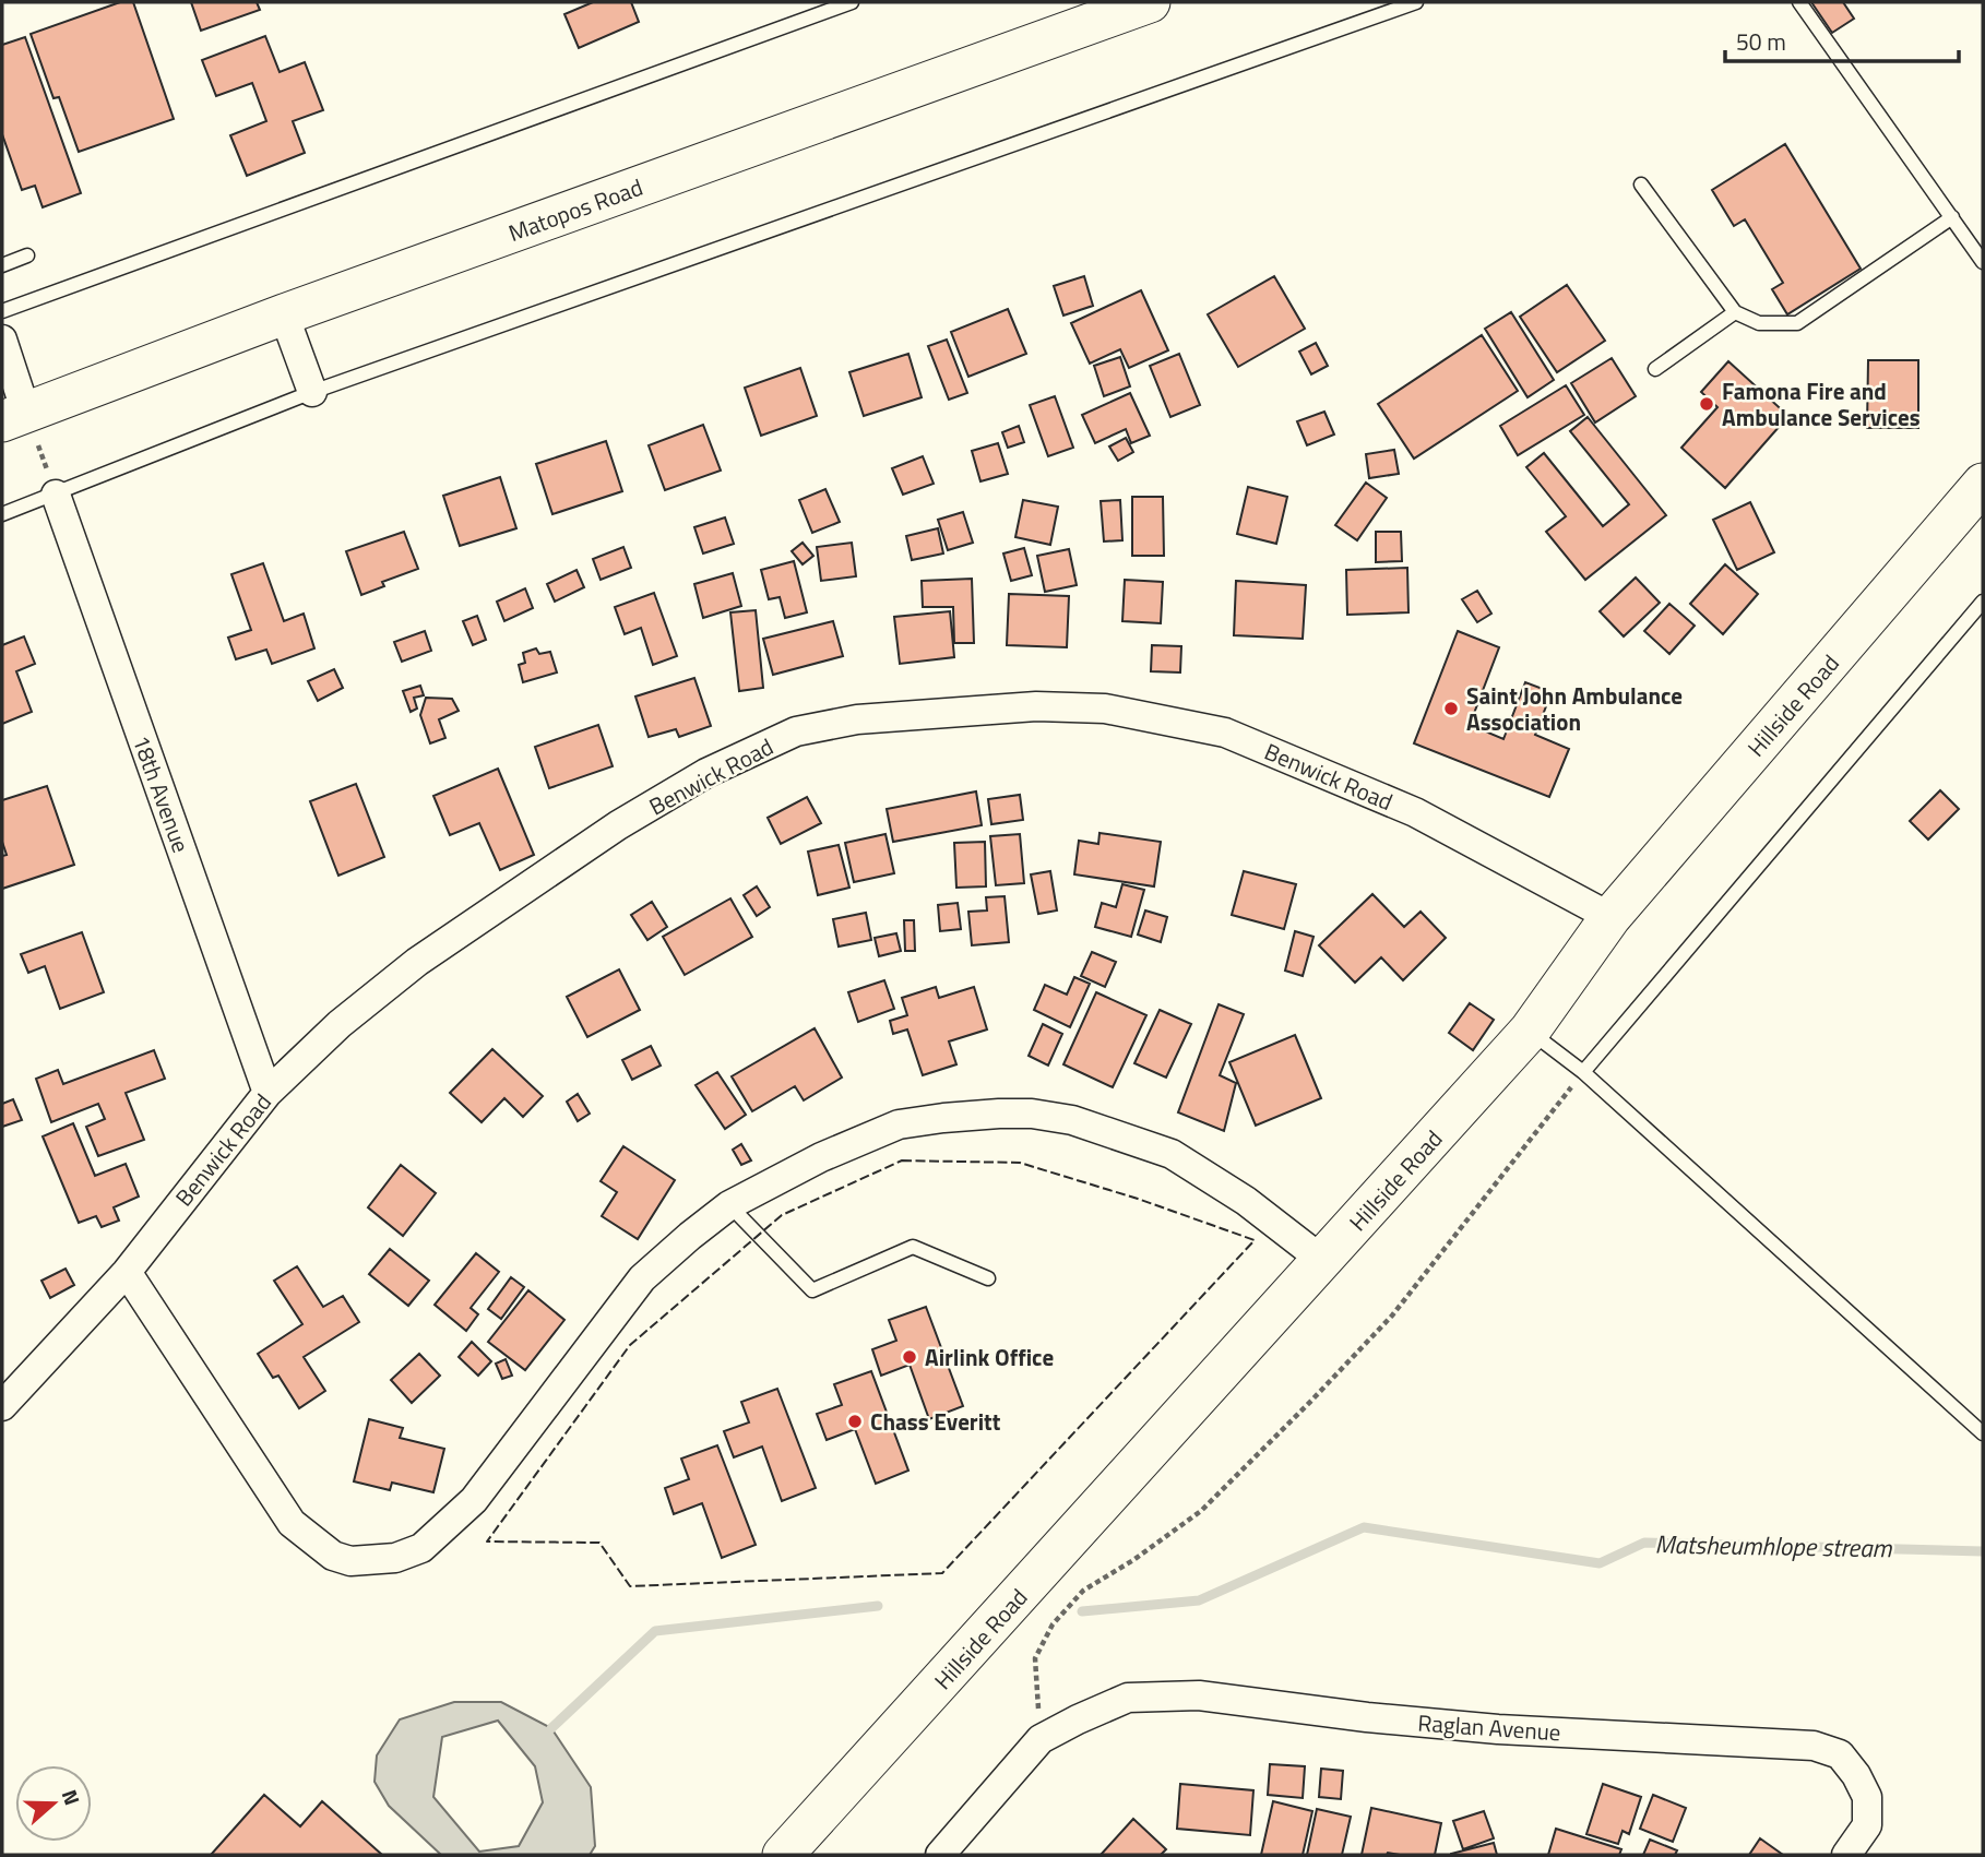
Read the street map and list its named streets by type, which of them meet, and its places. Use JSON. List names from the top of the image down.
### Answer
{
  "streets": {
    "street": [
      "Matopos Road",
      "Hillside Road",
      "Benwick Road",
      "18th Avenue",
      "Raglan Avenue"
    ]
  },
  "crossings": [
    ["Hillside Road", "Benwick Road"],
    ["Benwick Road", "18th Avenue"]
  ],
  "water": ["Matsheumhlope stream"],
  "places": [
    "Famona Fire and Ambulance Services",
    "Saint John Ambulance Association",
    "Airlink Office",
    "Chass Everitt"
  ],
  "scale_bar": "50 m",
  "north": "right"
}
